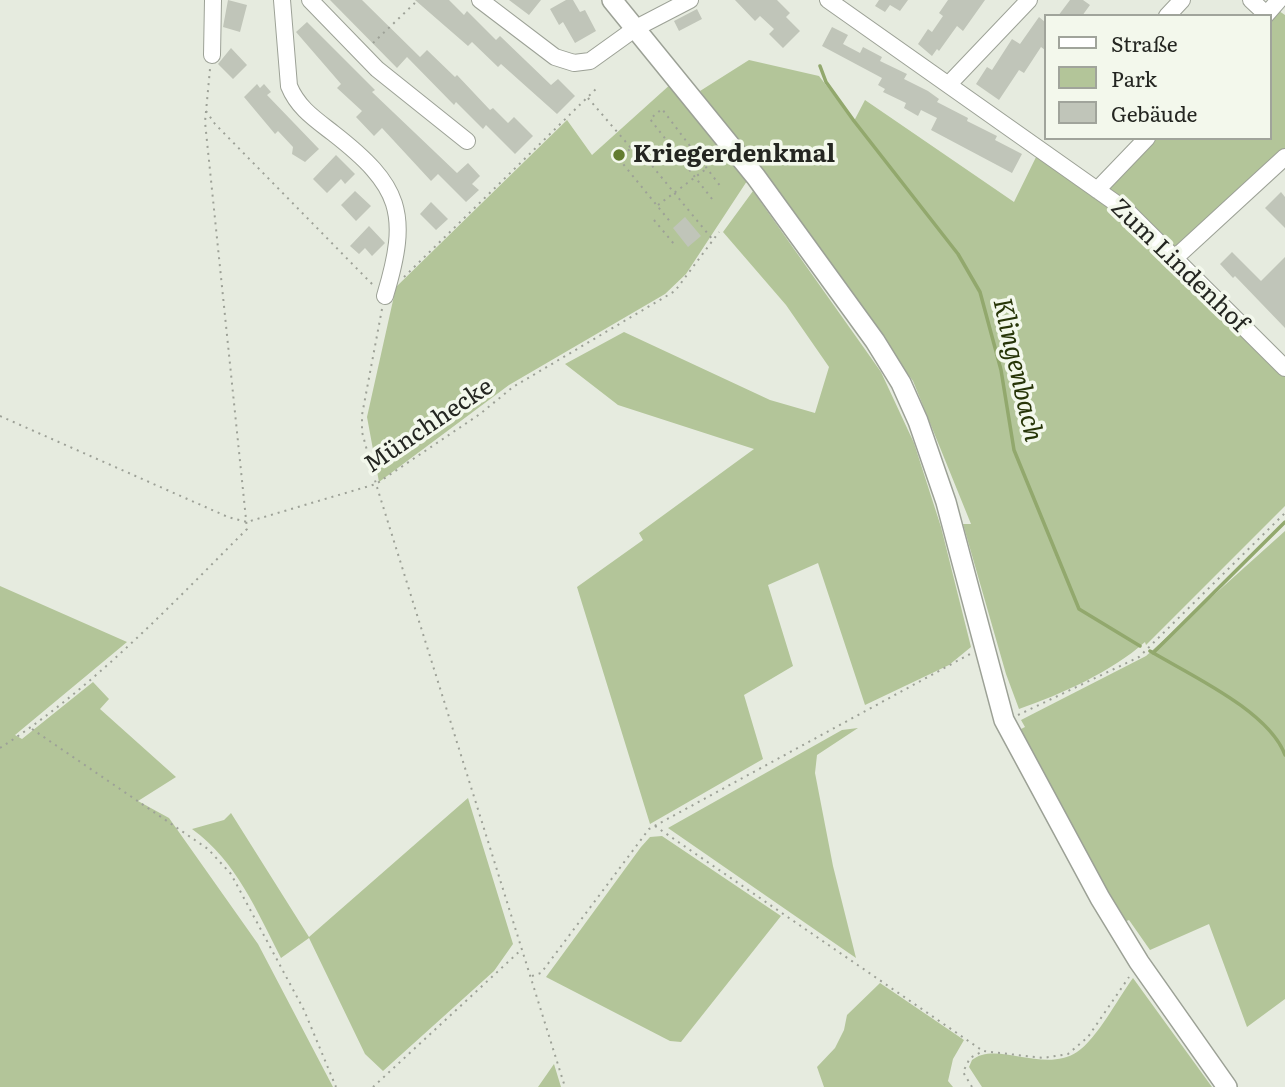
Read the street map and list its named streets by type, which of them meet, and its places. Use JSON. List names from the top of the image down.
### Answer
{
  "streets": {
    "street": ["Zum Lindenhof"],
    "path": ["Münchhecke"]
  },
  "water": ["Klingenbach"],
  "places": ["Kriegerdenkmal"],
  "legend": ["Straße", "Park", "Gebäude"]
}
